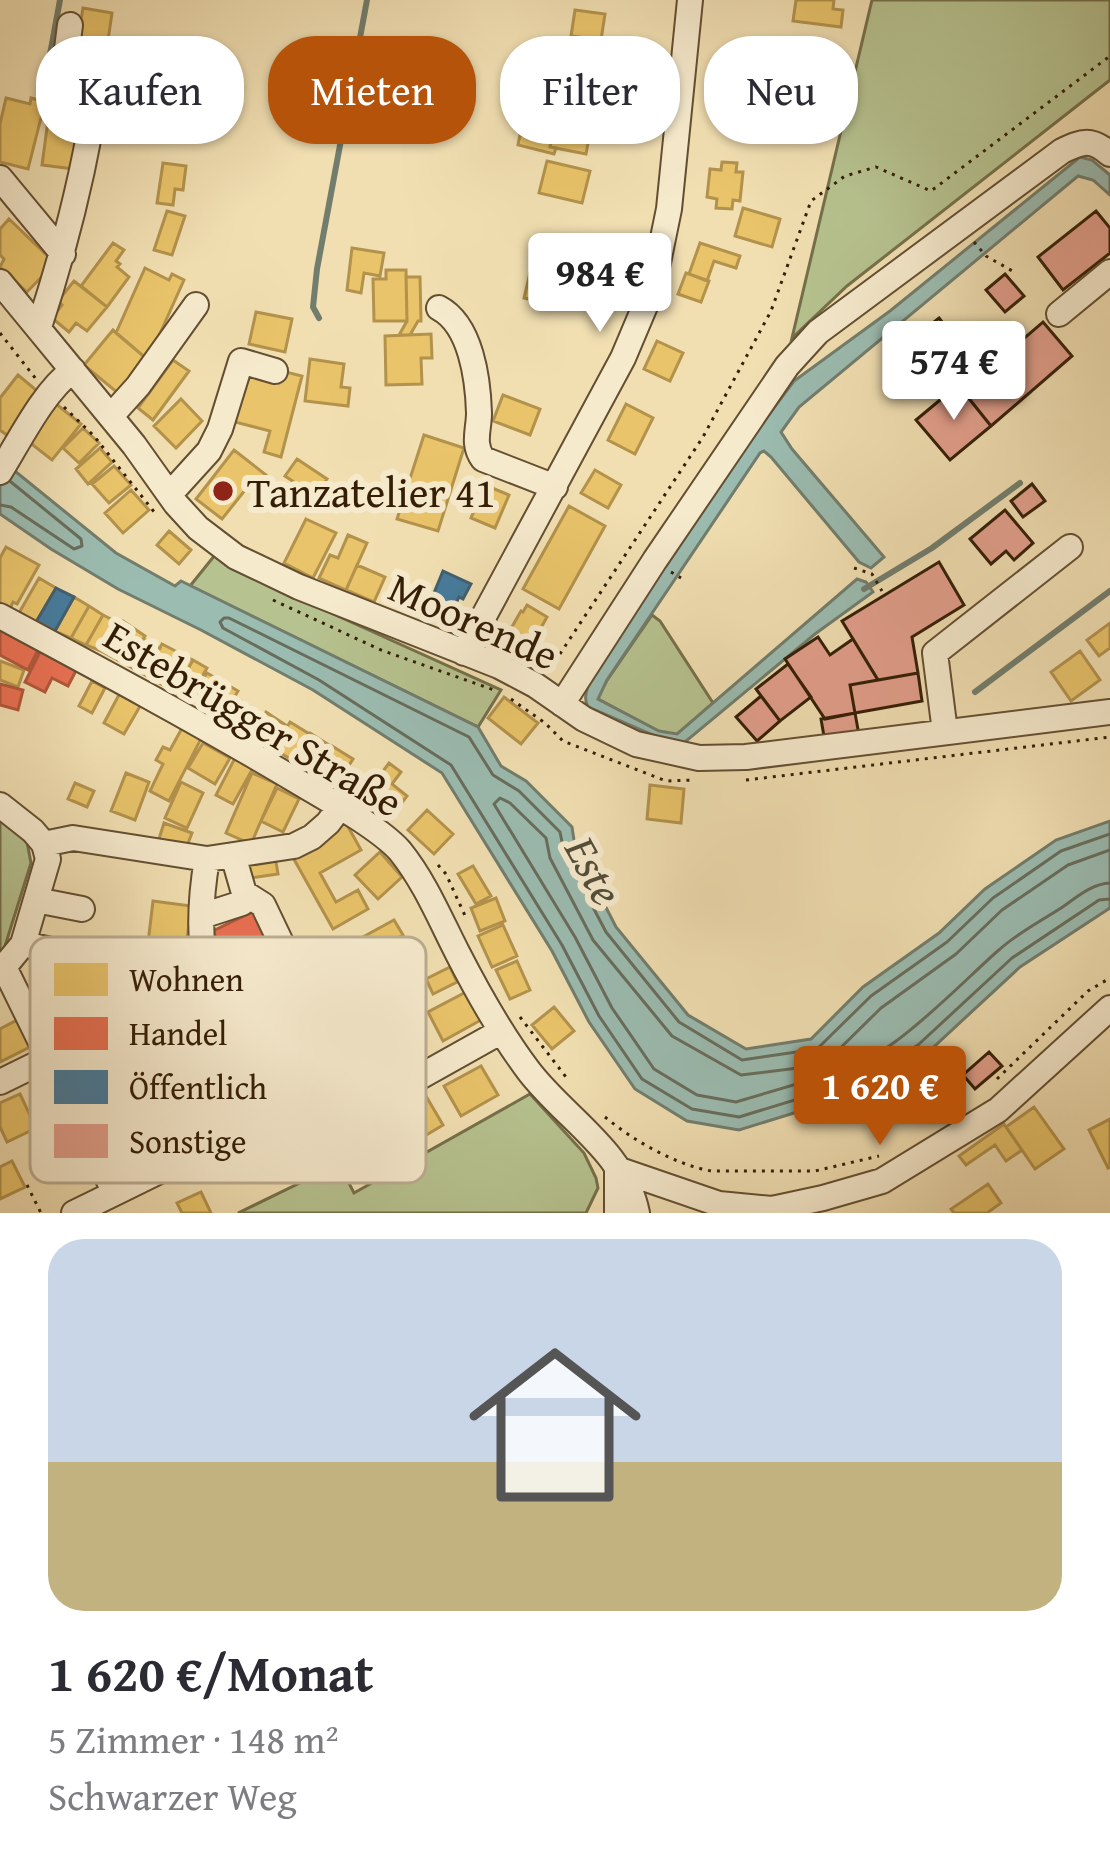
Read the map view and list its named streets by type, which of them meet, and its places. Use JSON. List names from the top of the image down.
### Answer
{
  "streets": {
    "street": ["Moorende", "Estebrügger Straße"]
  },
  "water": ["Este"],
  "places": ["Tanzatelier 41"],
  "legend": [
    "Wohnen",
    "Handel",
    "Öffentlich",
    "Sonstige"
  ],
  "page": {
    "chip": [
      "Kaufen",
      "Mieten",
      "Filter",
      "Neu"
    ],
    "price": ["984 €", "574 €", "1 620 €"],
    "list": [
      {
        "name": "1 620 €/Monat",
        "note": "5 Zimmer · 148 m² · Schwarzer Weg"
      }
    ]
  }
}
